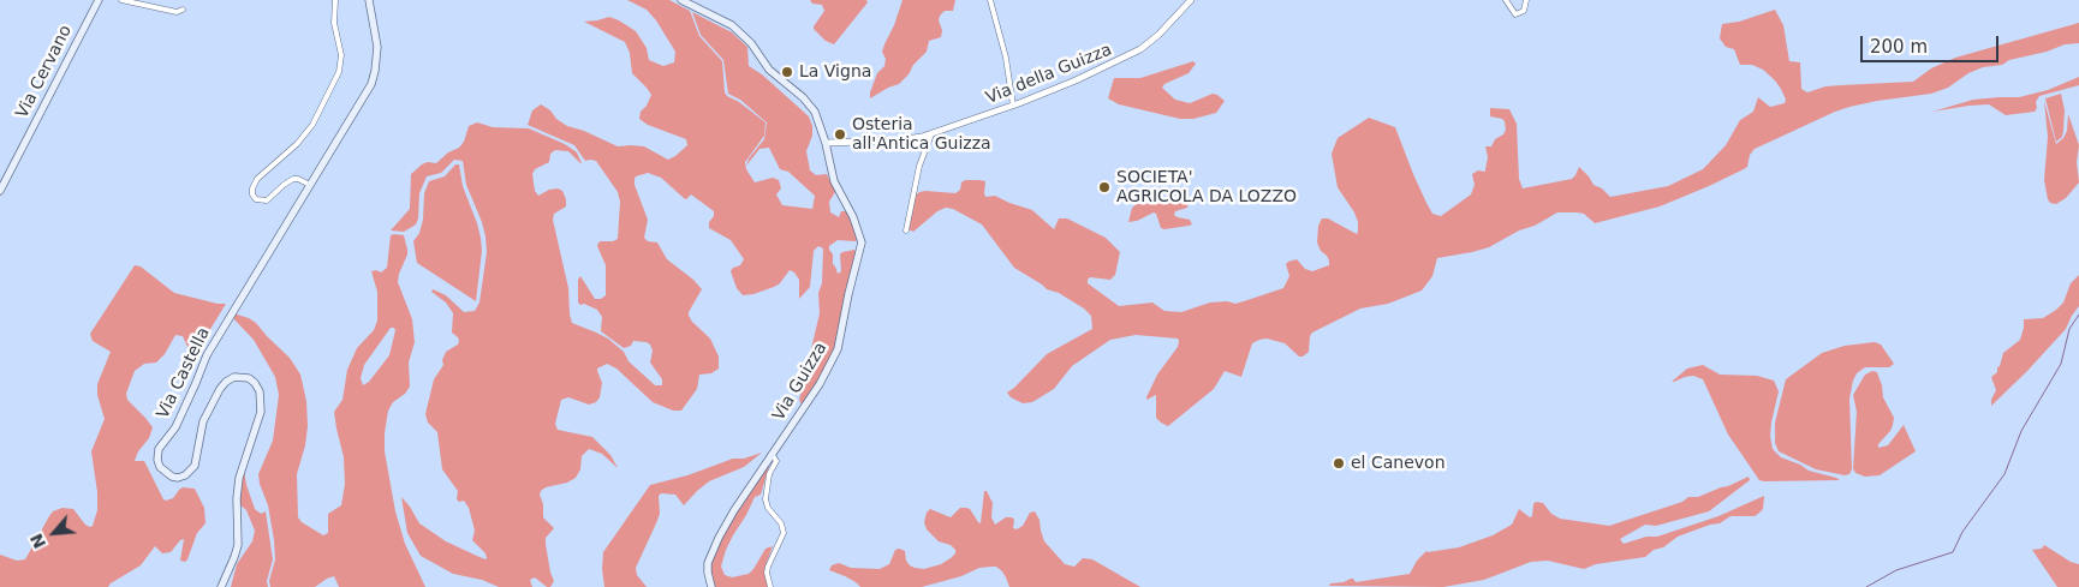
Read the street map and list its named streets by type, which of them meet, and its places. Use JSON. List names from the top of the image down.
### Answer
{
  "streets": {
    "main road": ["Via Cervano", "Via Castella", "Via Guizza"],
    "street": ["Via della Guizza"]
  },
  "crossings": [
    ["Via della Guizza", "Via Guizza"]
  ],
  "places": [
    "La Vigna",
    "Osteria all'Antica Guizza",
    "SOCIETA' AGRICOLA DA LOZZO",
    "el Canevon"
  ],
  "scale_bar": "200 m",
  "north": "bottom left"
}
